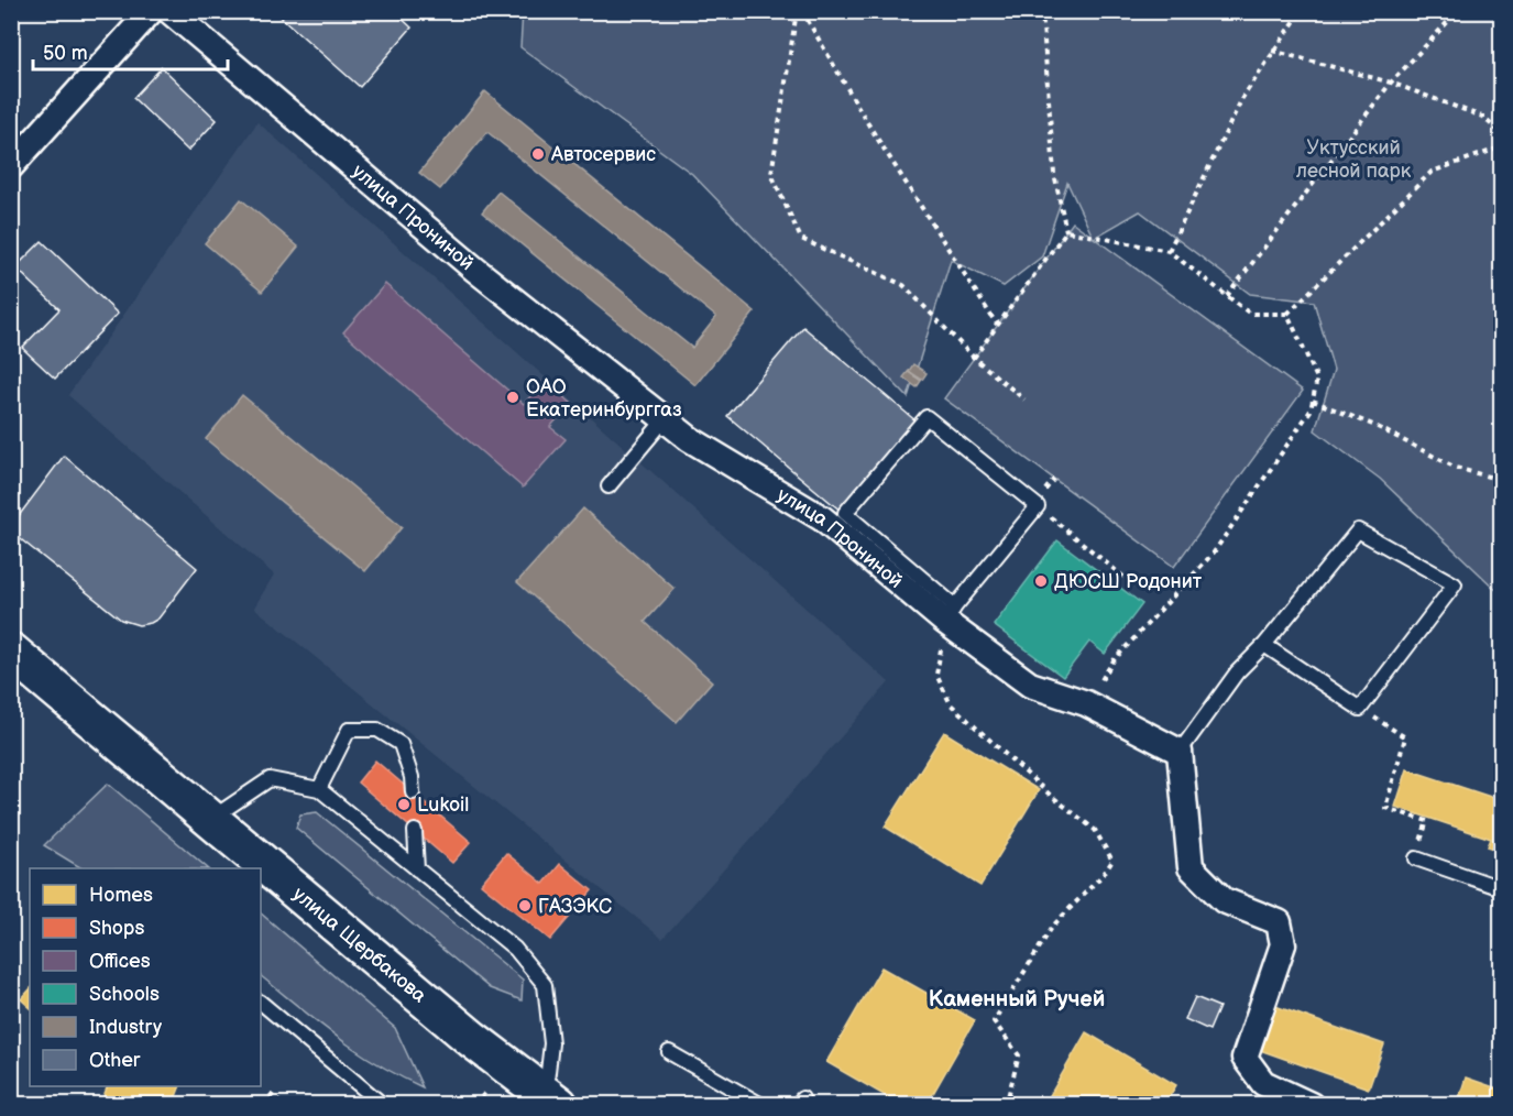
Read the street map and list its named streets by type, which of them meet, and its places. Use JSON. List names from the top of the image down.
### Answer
{
  "streets": {
    "main road": ["улица Щербакова"],
    "street": ["улица Прониной"]
  },
  "districts": ["Каменный Ручей"],
  "parks": ["Уктусский лесной парк"],
  "places": [
    "Автосервис",
    "ОАО Екатеринбурггаз",
    "ДЮСШ Родонит",
    "Lukoil",
    "ГАЗЭКС"
  ],
  "legend": [
    "Homes",
    "Shops",
    "Offices",
    "Schools",
    "Industry",
    "Other"
  ],
  "scale_bar": "50 m"
}
